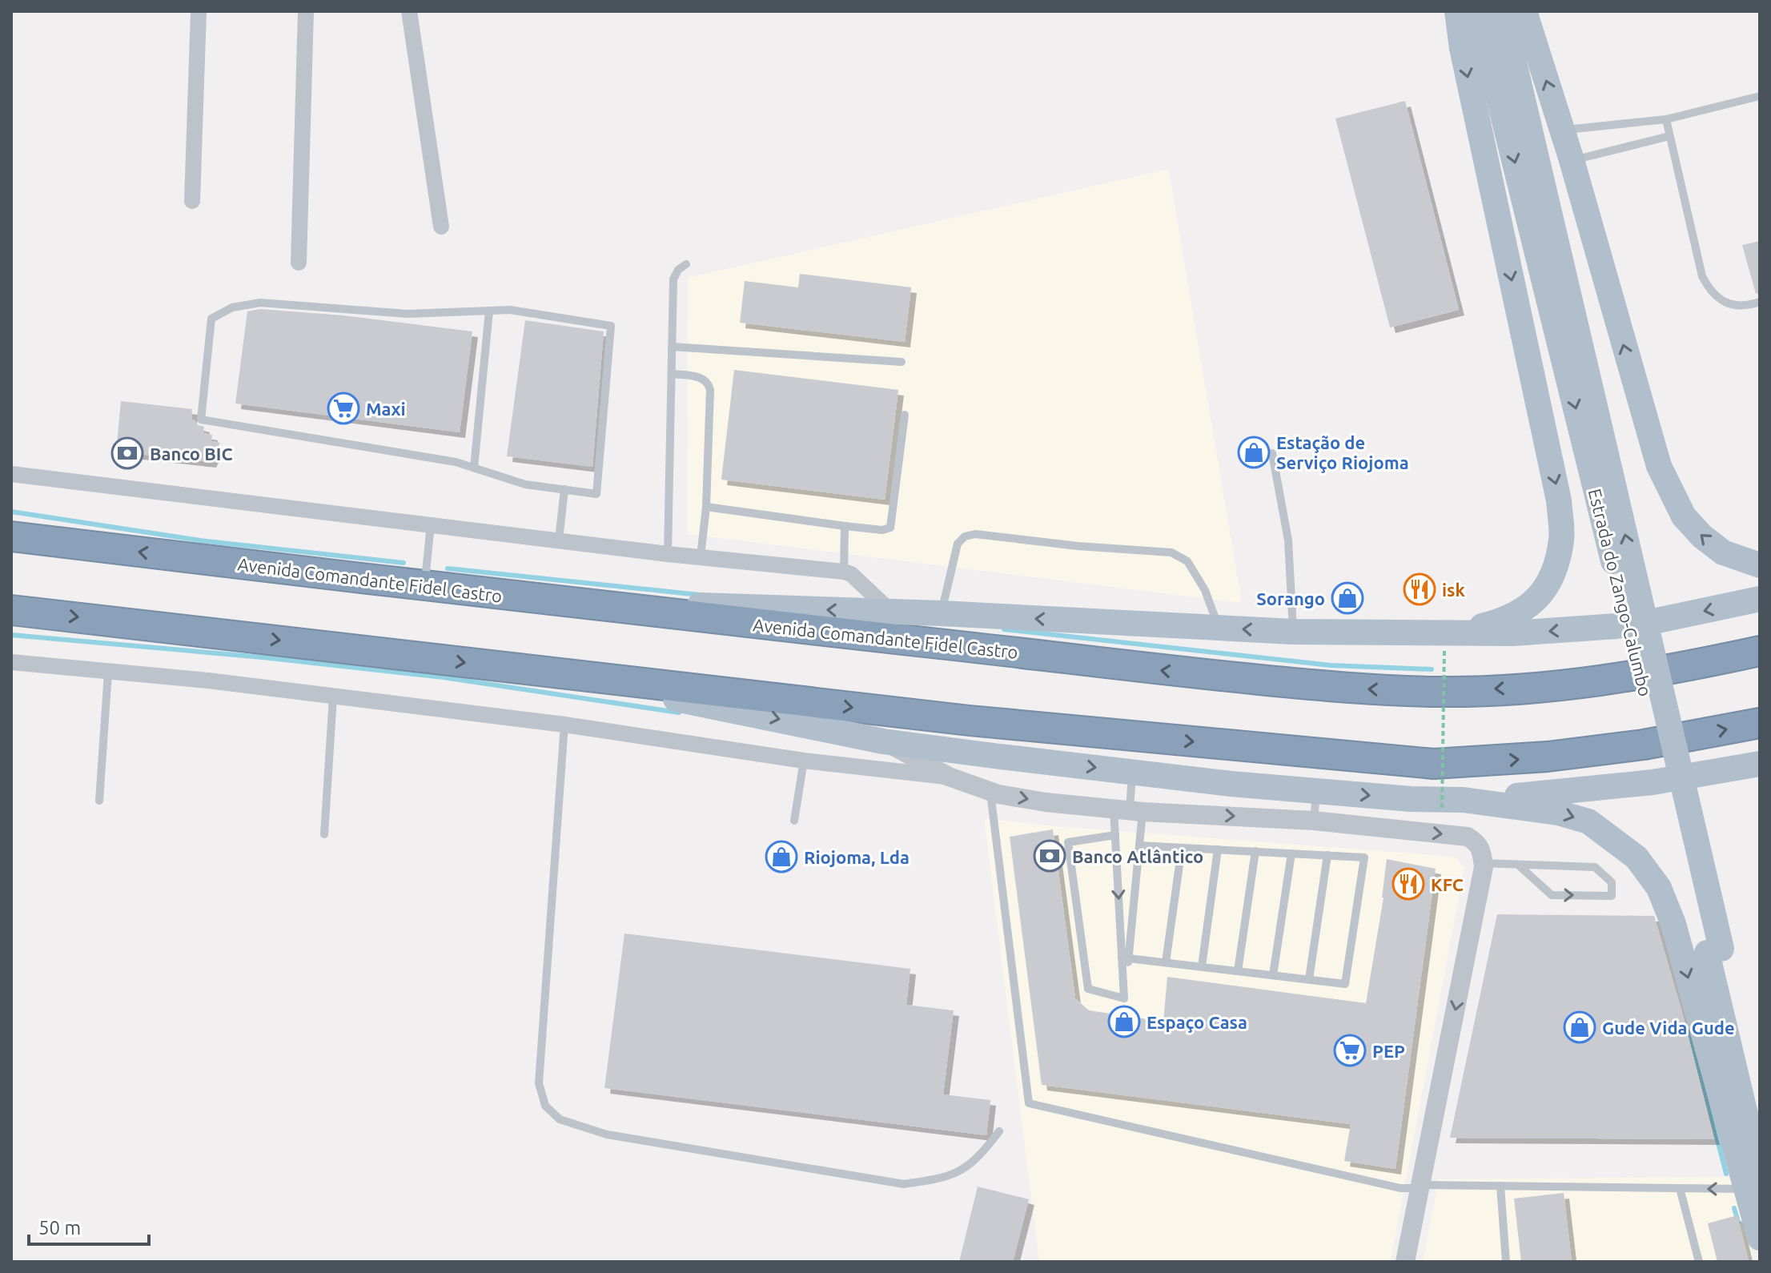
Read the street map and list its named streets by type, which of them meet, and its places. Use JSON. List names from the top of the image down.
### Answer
{
  "streets": {
    "highway": ["Avenida Comandante Fidel Castro"],
    "main road": ["Estrada do Zango-Calumbo"]
  },
  "places": {
    "supermarket": ["Maxi", "PEP"],
    "shop": [
      "Estação de Serviço Riojoma",
      "Sorango",
      "Riojoma, Lda",
      "Espaço Casa",
      "Gude Vida Gude"
    ],
    "bank": ["Banco BIC", "Banco Atlântico"],
    "restaurant": ["isk", "KFC"]
  },
  "scale_bar": "50 m"
}
